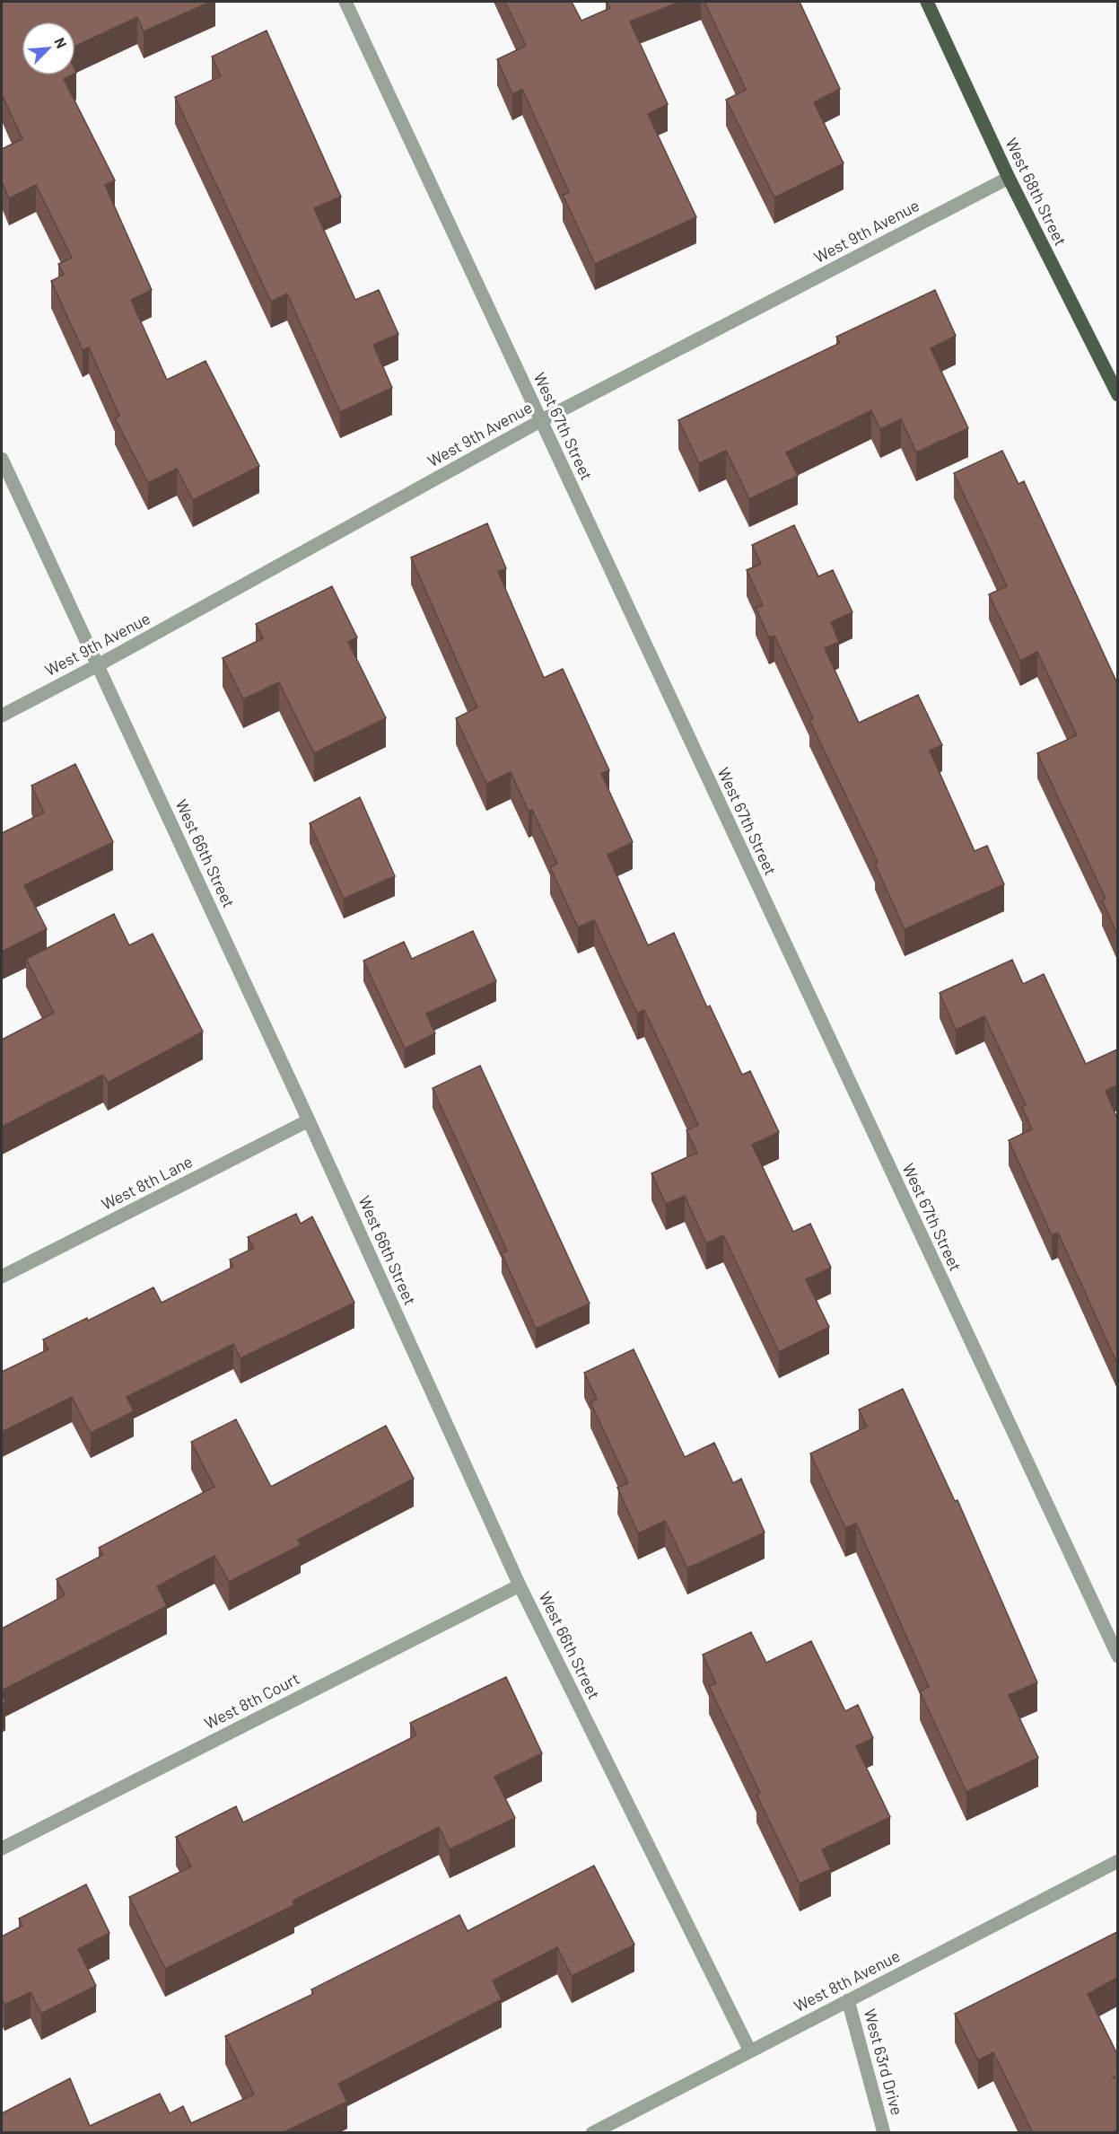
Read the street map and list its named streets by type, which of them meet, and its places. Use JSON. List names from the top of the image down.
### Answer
{
  "streets": {
    "main road": ["West 68th Street"],
    "street": [
      "West 9th Avenue",
      "West 67th Street",
      "West 66th Street",
      "West 8th Lane",
      "West 8th Court",
      "West 8th Avenue",
      "West 63rd Drive"
    ]
  },
  "crossings": [
    ["West 68th Street", "West 9th Avenue"],
    ["West 9th Avenue", "West 67th Street"],
    ["West 9th Avenue", "West 66th Street"],
    ["West 66th Street", "West 8th Lane"],
    ["West 66th Street", "West 8th Court"],
    ["West 66th Street", "West 8th Avenue"],
    ["West 8th Avenue", "West 63rd Drive"]
  ],
  "north": "top right"
}
